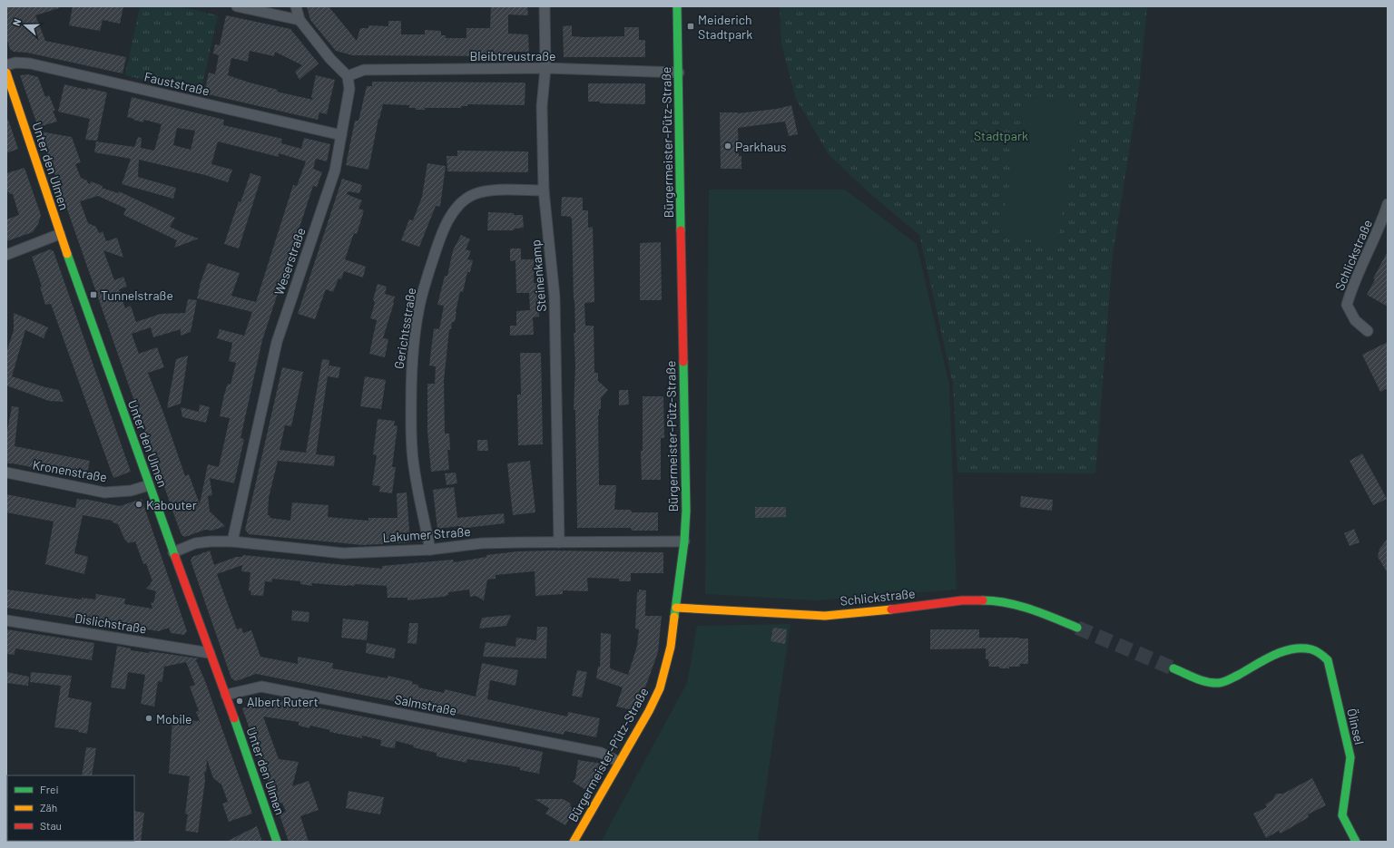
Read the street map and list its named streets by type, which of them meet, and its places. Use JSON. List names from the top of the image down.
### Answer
{
  "streets": {
    "street": [
      "Bleibtreustraße",
      "Fauststraße",
      "Bürgermeister-Pütz-Straße",
      "Unter den Ulmen",
      "Schlickstraße",
      "Weserstraße",
      "Steinenkamp",
      "Gerichtsstraße",
      "Kronenstraße",
      "Lakumer Straße",
      "Dislichstraße",
      "Salmstraße",
      "Ölinsel"
    ]
  },
  "crossings": [
    ["Bleibtreustraße", "Bürgermeister-Pütz-Straße"],
    ["Bleibtreustraße", "Weserstraße"],
    ["Bleibtreustraße", "Steinenkamp"],
    ["Fauststraße", "Weserstraße"],
    ["Bürgermeister-Pütz-Straße", "Schlickstraße"],
    ["Bürgermeister-Pütz-Straße", "Lakumer Straße"],
    ["Bürgermeister-Pütz-Straße", "Salmstraße"],
    ["Unter den Ulmen", "Kronenstraße"],
    ["Unter den Ulmen", "Lakumer Straße"],
    ["Unter den Ulmen", "Dislichstraße"],
    ["Unter den Ulmen", "Salmstraße"],
    ["Weserstraße", "Lakumer Straße"],
    ["Steinenkamp", "Gerichtsstraße"],
    ["Steinenkamp", "Lakumer Straße"],
    ["Gerichtsstraße", "Lakumer Straße"]
  ],
  "parks": ["Stadtpark"],
  "places": {
    "transit": ["Meiderich Stadtpark", "Tunnelstraße"],
    "other": [
      "Parkhaus",
      "Kabouter",
      "Albert Rutert",
      "Mobile"
    ]
  },
  "legend": ["Frei", "Zäh", "Stau"],
  "north": "left"
}
